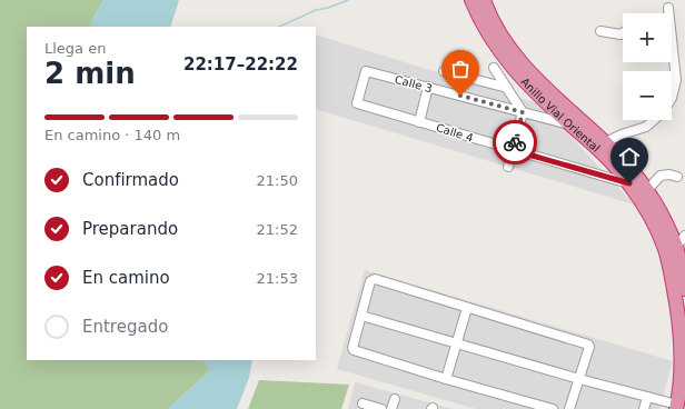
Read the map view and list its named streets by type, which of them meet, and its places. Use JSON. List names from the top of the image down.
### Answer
{
  "streets": {
    "highway": ["Anillo Vial Oriental"],
    "street": ["Calle 3", "Calle 4"]
  },
  "crossings": [
    ["Calle 3", "Anillo Vial Oriental"],
    ["Calle 3", "Calle 4"],
    ["Anillo Vial Oriental", "Calle 4"]
  ],
  "page": {
    "map_buttons": ["+", "−"],
    "heading": ["2 min", "Llega en", "22:17–22:22"],
    "bar": "En camino · 140 m",
    "list": [
      ["Confirmado", "21:50"],
      ["Preparando", "21:52"],
      ["En camino", "21:53"],
      "Entregado"
    ]
  }
}
